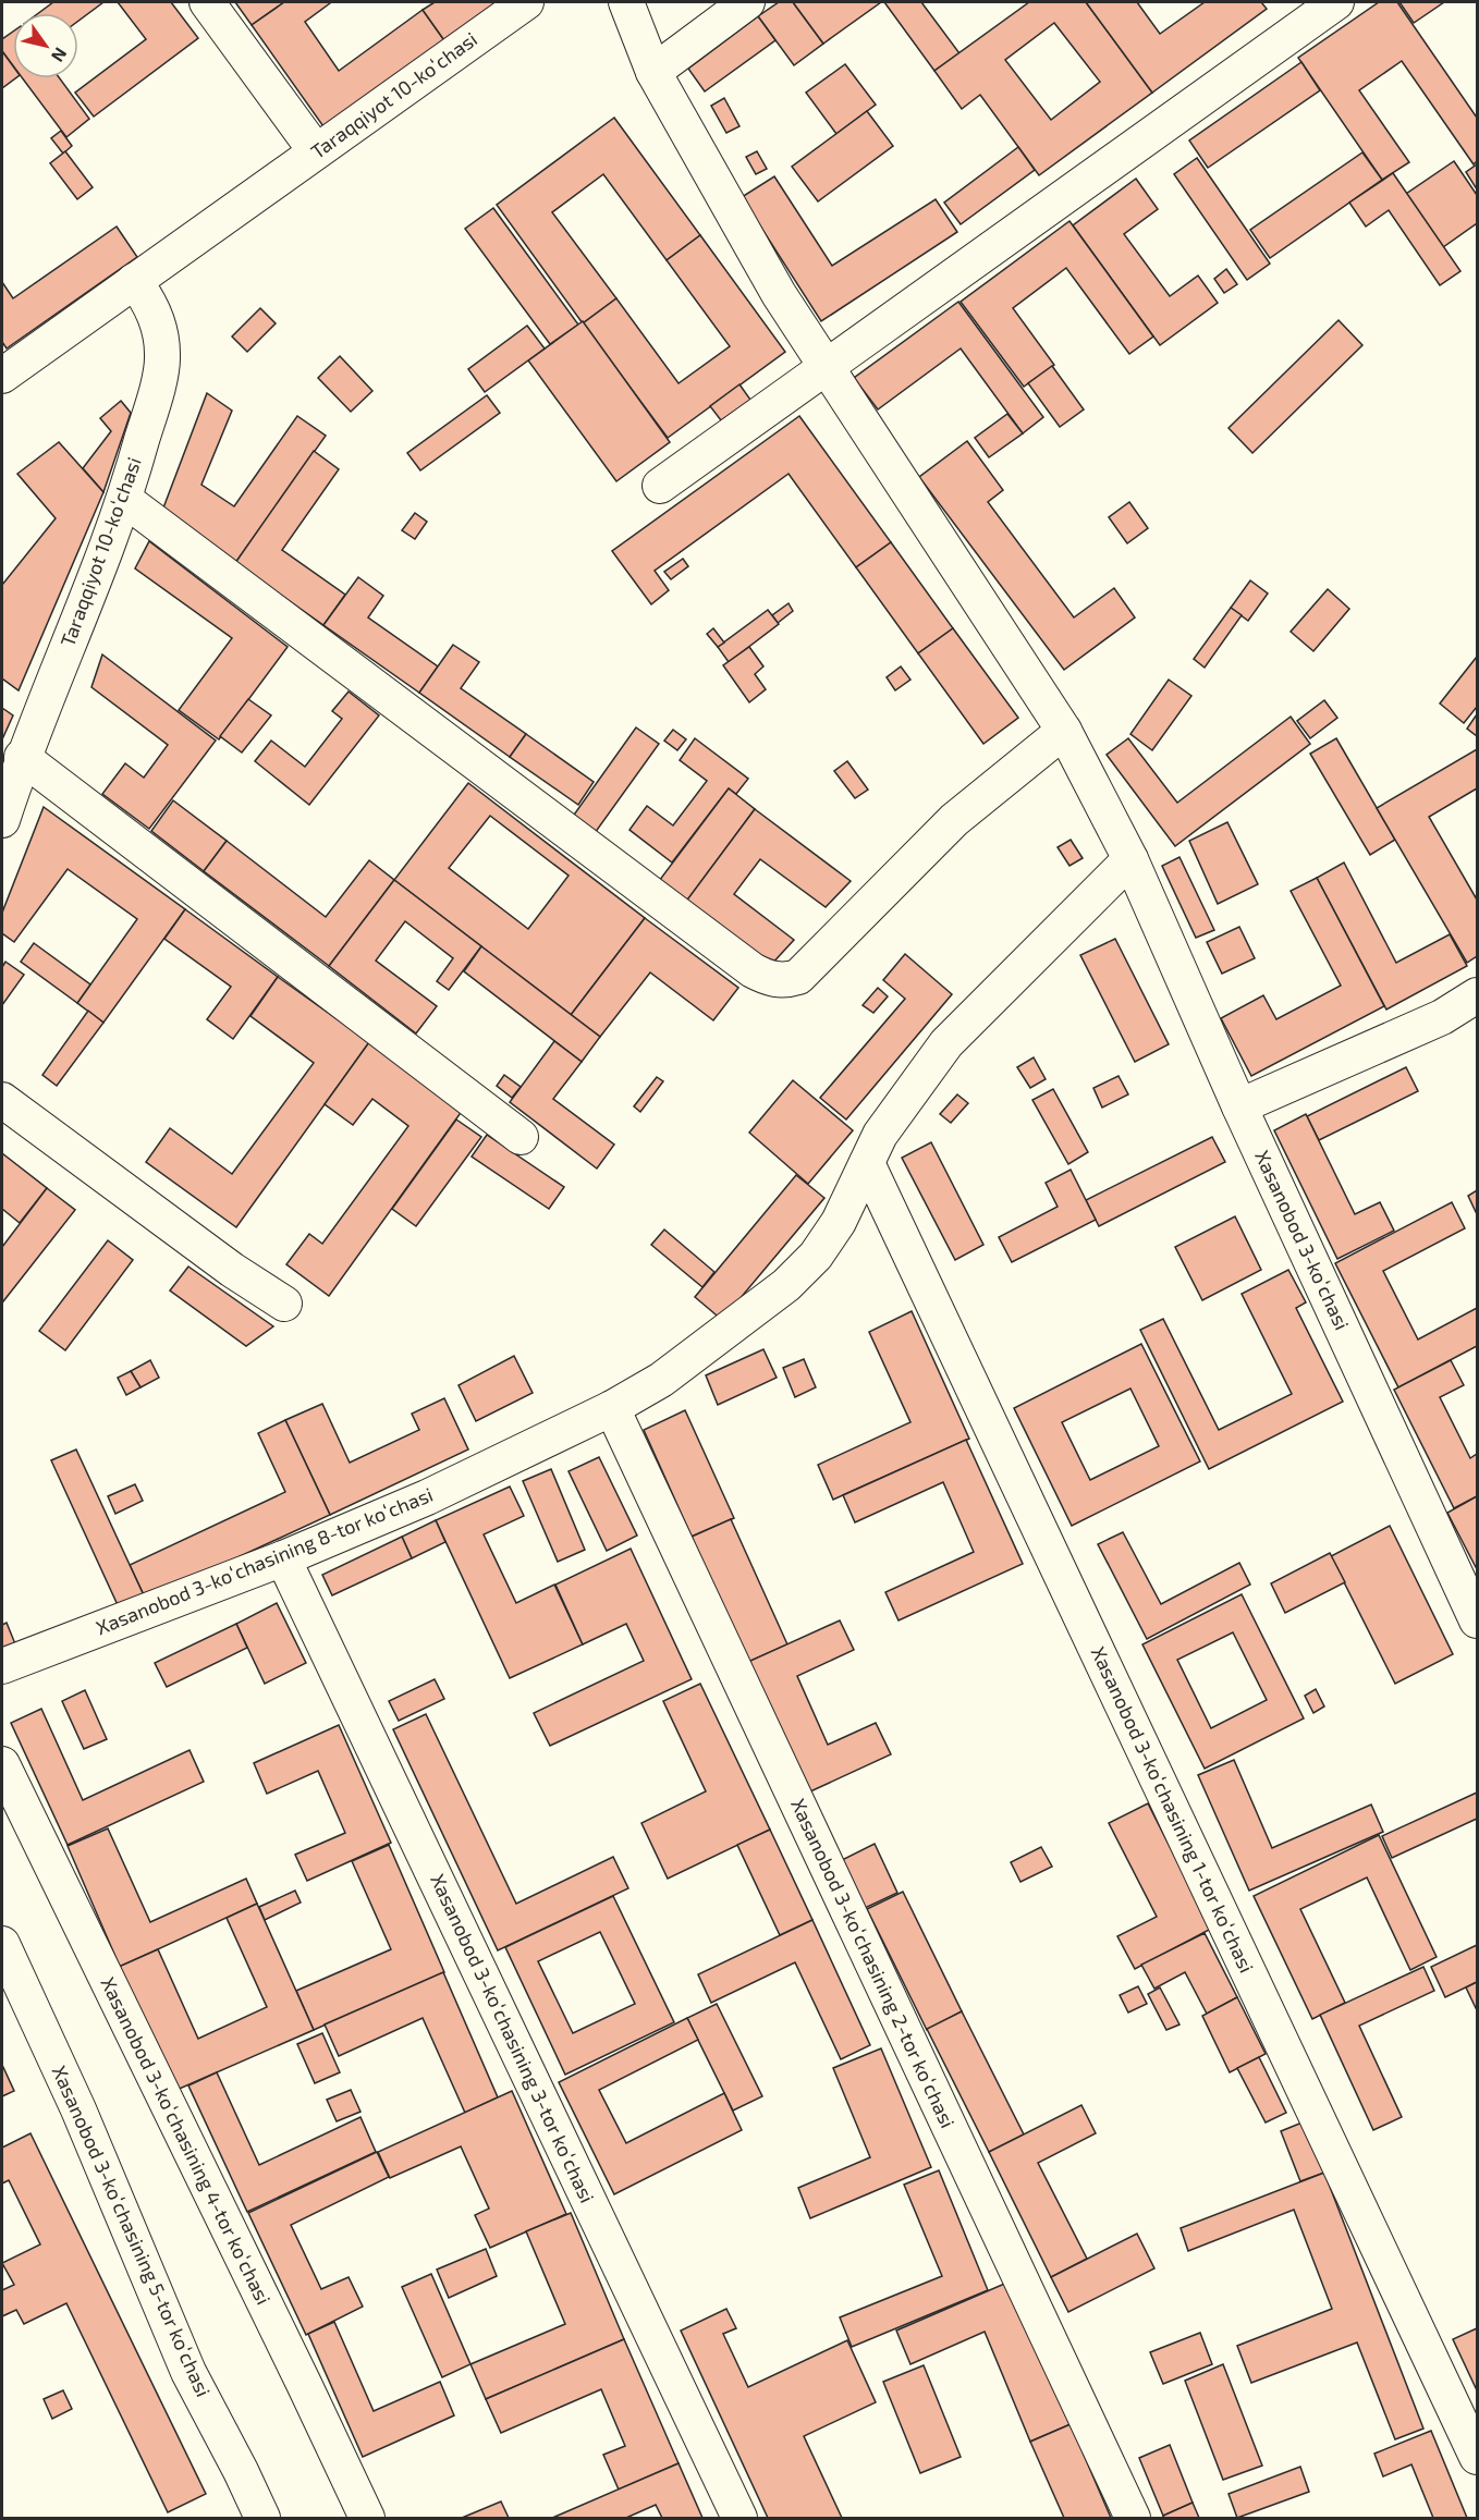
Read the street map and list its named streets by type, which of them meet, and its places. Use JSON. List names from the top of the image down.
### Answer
{
  "streets": {
    "street": [
      "Taraqqiyot 10-koʻchasi",
      "Xasanobod 3-koʻchasi",
      "Xasanobod 3-koʻchasining 8-tor koʻchasi",
      "Xasanobod 3-koʻchasining 1-tor koʻchasi",
      "Xasanobod 3-koʻchasining 2-tor koʻchasi",
      "Xasanobod 3-koʻchasining 3-tor koʻchasi",
      "Xasanobod 3-koʻchasining 4-tor koʻchasi",
      "Xasanobod 3-koʻchasining 5-tor koʻchasi"
    ]
  },
  "crossings": [
    ["Xasanobod 3-koʻchasi", "Xasanobod 3-koʻchasining 8-tor koʻchasi"],
    ["Xasanobod 3-koʻchasining 8-tor koʻchasi", "Xasanobod 3-koʻchasining 1-tor koʻchasi"],
    ["Xasanobod 3-koʻchasining 8-tor koʻchasi", "Xasanobod 3-koʻchasining 2-tor koʻchasi"],
    ["Xasanobod 3-koʻchasining 8-tor koʻchasi", "Xasanobod 3-koʻchasining 3-tor koʻchasi"]
  ],
  "north": "bottom right"
}
